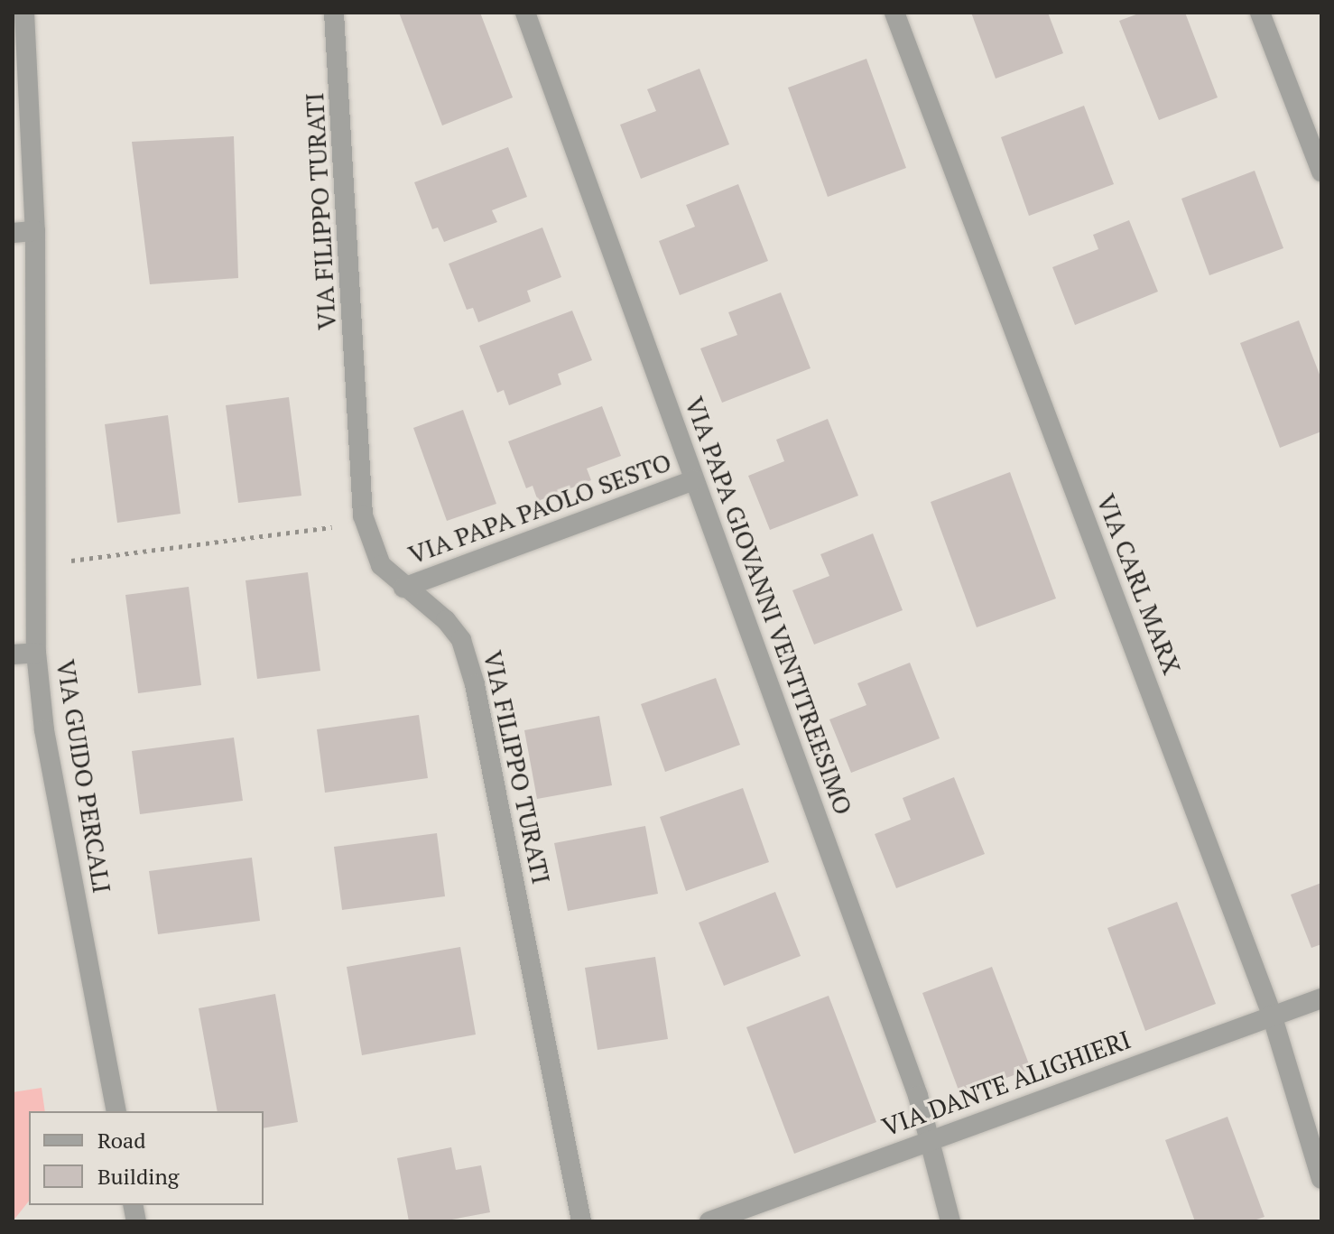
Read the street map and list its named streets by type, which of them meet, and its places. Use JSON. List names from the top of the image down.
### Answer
{
  "streets": {
    "street": [
      "VIA FILIPPO TURATI",
      "VIA PAPA PAOLO SESTO",
      "VIA CARL MARX",
      "VIA PAPA GIOVANNI VENTITREESIMO",
      "VIA GUIDO PERCALI",
      "VIA DANTE ALIGHIERI"
    ]
  },
  "crossings": [
    ["VIA FILIPPO TURATI", "VIA PAPA PAOLO SESTO"],
    ["VIA PAPA PAOLO SESTO", "VIA PAPA GIOVANNI VENTITREESIMO"],
    ["VIA CARL MARX", "VIA DANTE ALIGHIERI"],
    ["VIA PAPA GIOVANNI VENTITREESIMO", "VIA DANTE ALIGHIERI"]
  ],
  "legend": ["Road", "Building"]
}
